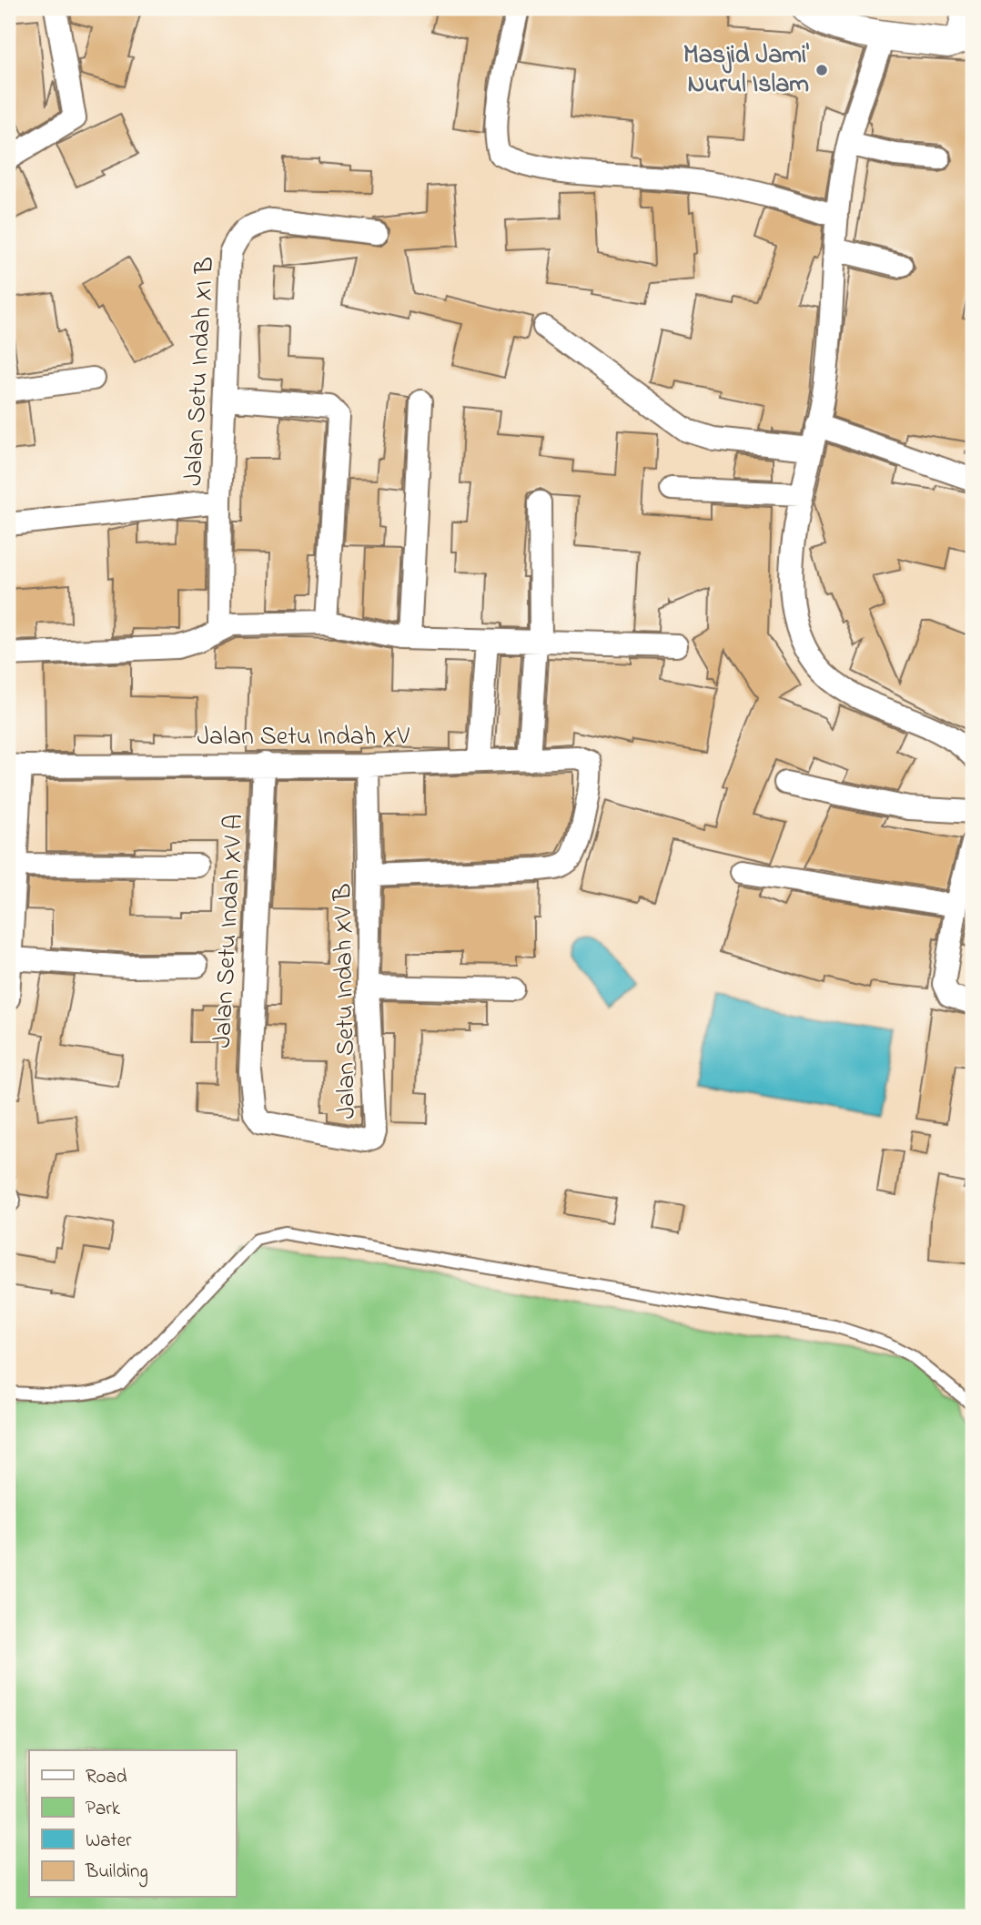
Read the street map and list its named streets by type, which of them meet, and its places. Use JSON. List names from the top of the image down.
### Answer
{
  "streets": {
    "street": [
      "Jalan Setu Indah XI B",
      "Jalan Setu Indah XV",
      "Jalan Setu Indah XV A",
      "Jalan Setu Indah XV B"
    ]
  },
  "crossings": [
    ["Jalan Setu Indah XV", "Jalan Setu Indah XV A"],
    ["Jalan Setu Indah XV", "Jalan Setu Indah XV B"],
    ["Jalan Setu Indah XV A", "Jalan Setu Indah XV B"]
  ],
  "places": ["Masjid Jami' Nurul Islam"],
  "legend": [
    "Road",
    "Park",
    "Water",
    "Building"
  ]
}
